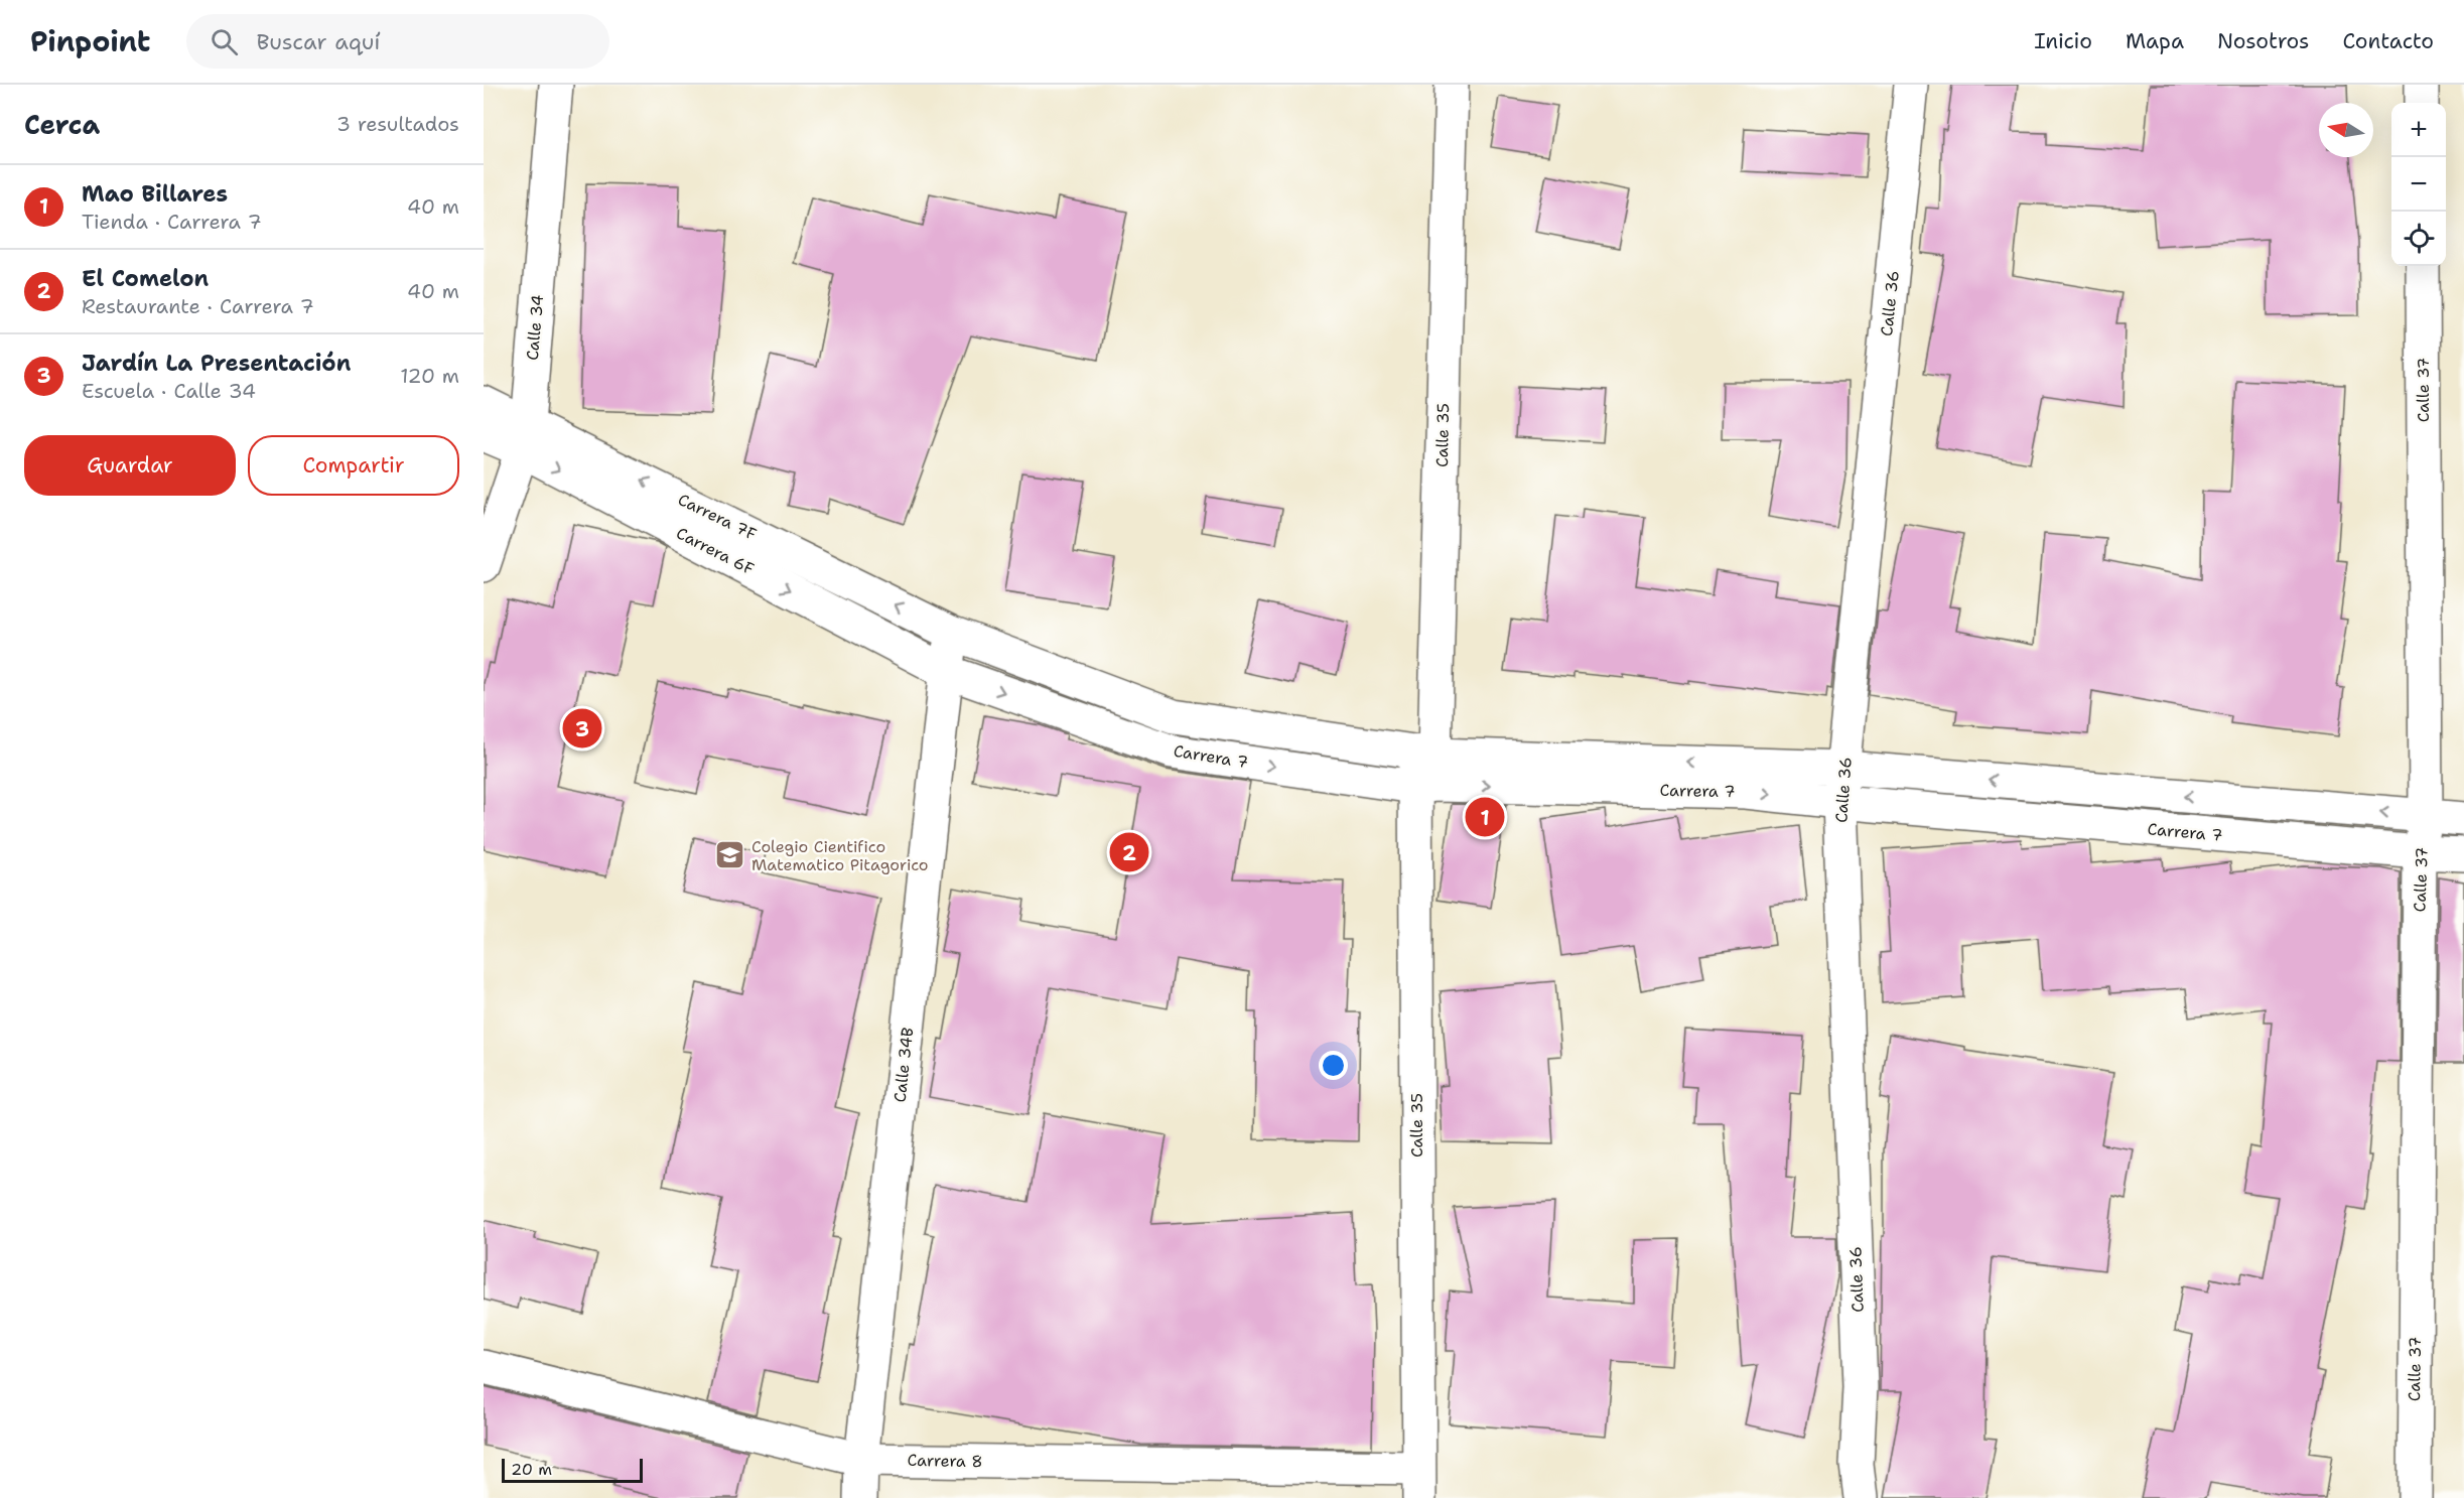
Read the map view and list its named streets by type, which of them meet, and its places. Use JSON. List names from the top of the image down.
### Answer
{
  "streets": {
    "street": [
      "Calle 36",
      "Calle 34",
      "Calle 37",
      "Calle 35",
      "Carrera 7F",
      "Carrera 6F",
      "Carrera 7",
      "Calle 34B",
      "Carrera 8"
    ]
  },
  "crossings": [
    ["Calle 36", "Carrera 7"],
    ["Calle 34", "Carrera 7F"],
    ["Calle 34", "Carrera 6F"],
    ["Calle 37", "Carrera 7"],
    ["Calle 35", "Carrera 7"],
    ["Calle 35", "Carrera 8"],
    ["Carrera 7F", "Carrera 6F"],
    ["Carrera 7F", "Carrera 7"],
    ["Carrera 7F", "Calle 34B"],
    ["Carrera 6F", "Carrera 7"],
    ["Carrera 6F", "Calle 34B"],
    ["Carrera 7", "Calle 34B"],
    ["Calle 34B", "Carrera 8"]
  ],
  "one_way": ["Carrera 7F", "Carrera 6F"],
  "places": {
    "school or university": ["Colegio Cientifico Matematico Pitagorico"]
  },
  "scale_bar": "20 m",
  "north": "left",
  "page": {
    "header": "Pinpoint",
    "search": "Buscar aquí",
    "nav": [
      "Inicio",
      "Mapa",
      "Nosotros",
      "Contacto"
    ],
    "heading": ["Cerca", "3 resultados"],
    "map_buttons": ["+", "−"],
    "list": [
      {
        "mark": "1",
        "name": "Mao Billares",
        "note": "Tienda · Carrera 7",
        "value": "40 m"
      },
      {
        "mark": "2",
        "name": "El Comelon",
        "note": "Restaurante · Carrera 7",
        "value": "40 m"
      },
      {
        "mark": "3",
        "name": "Jardín La Presentación",
        "note": "Escuela · Calle 34",
        "value": "120 m"
      }
    ],
    "buttons": ["Guardar", "Compartir"],
    "pins": ["3", "1", "2"],
    "scale": "20 m"
  }
}
